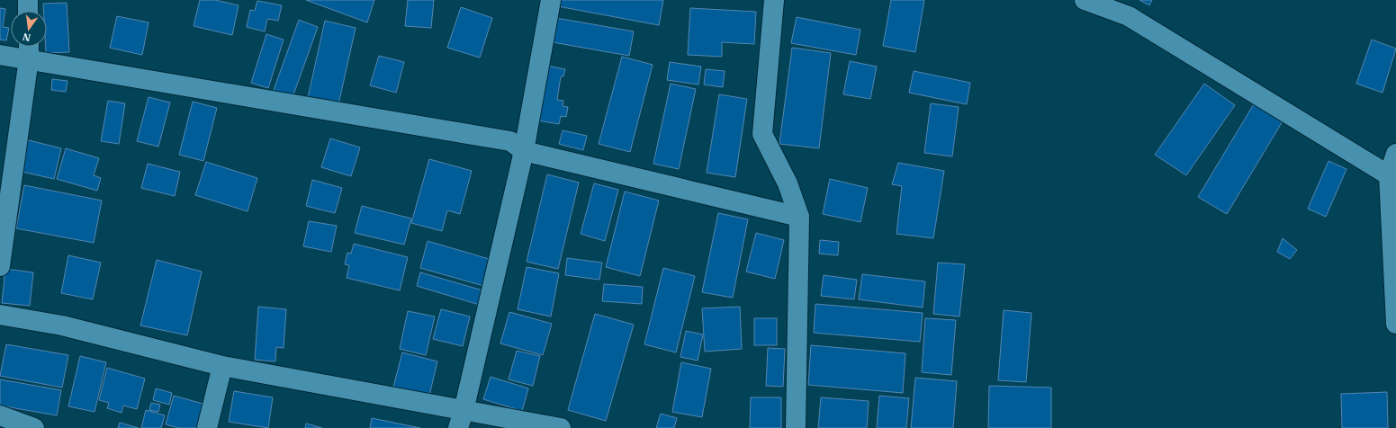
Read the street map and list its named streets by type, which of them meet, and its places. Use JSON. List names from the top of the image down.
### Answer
{
  "north": "bottom"
}
